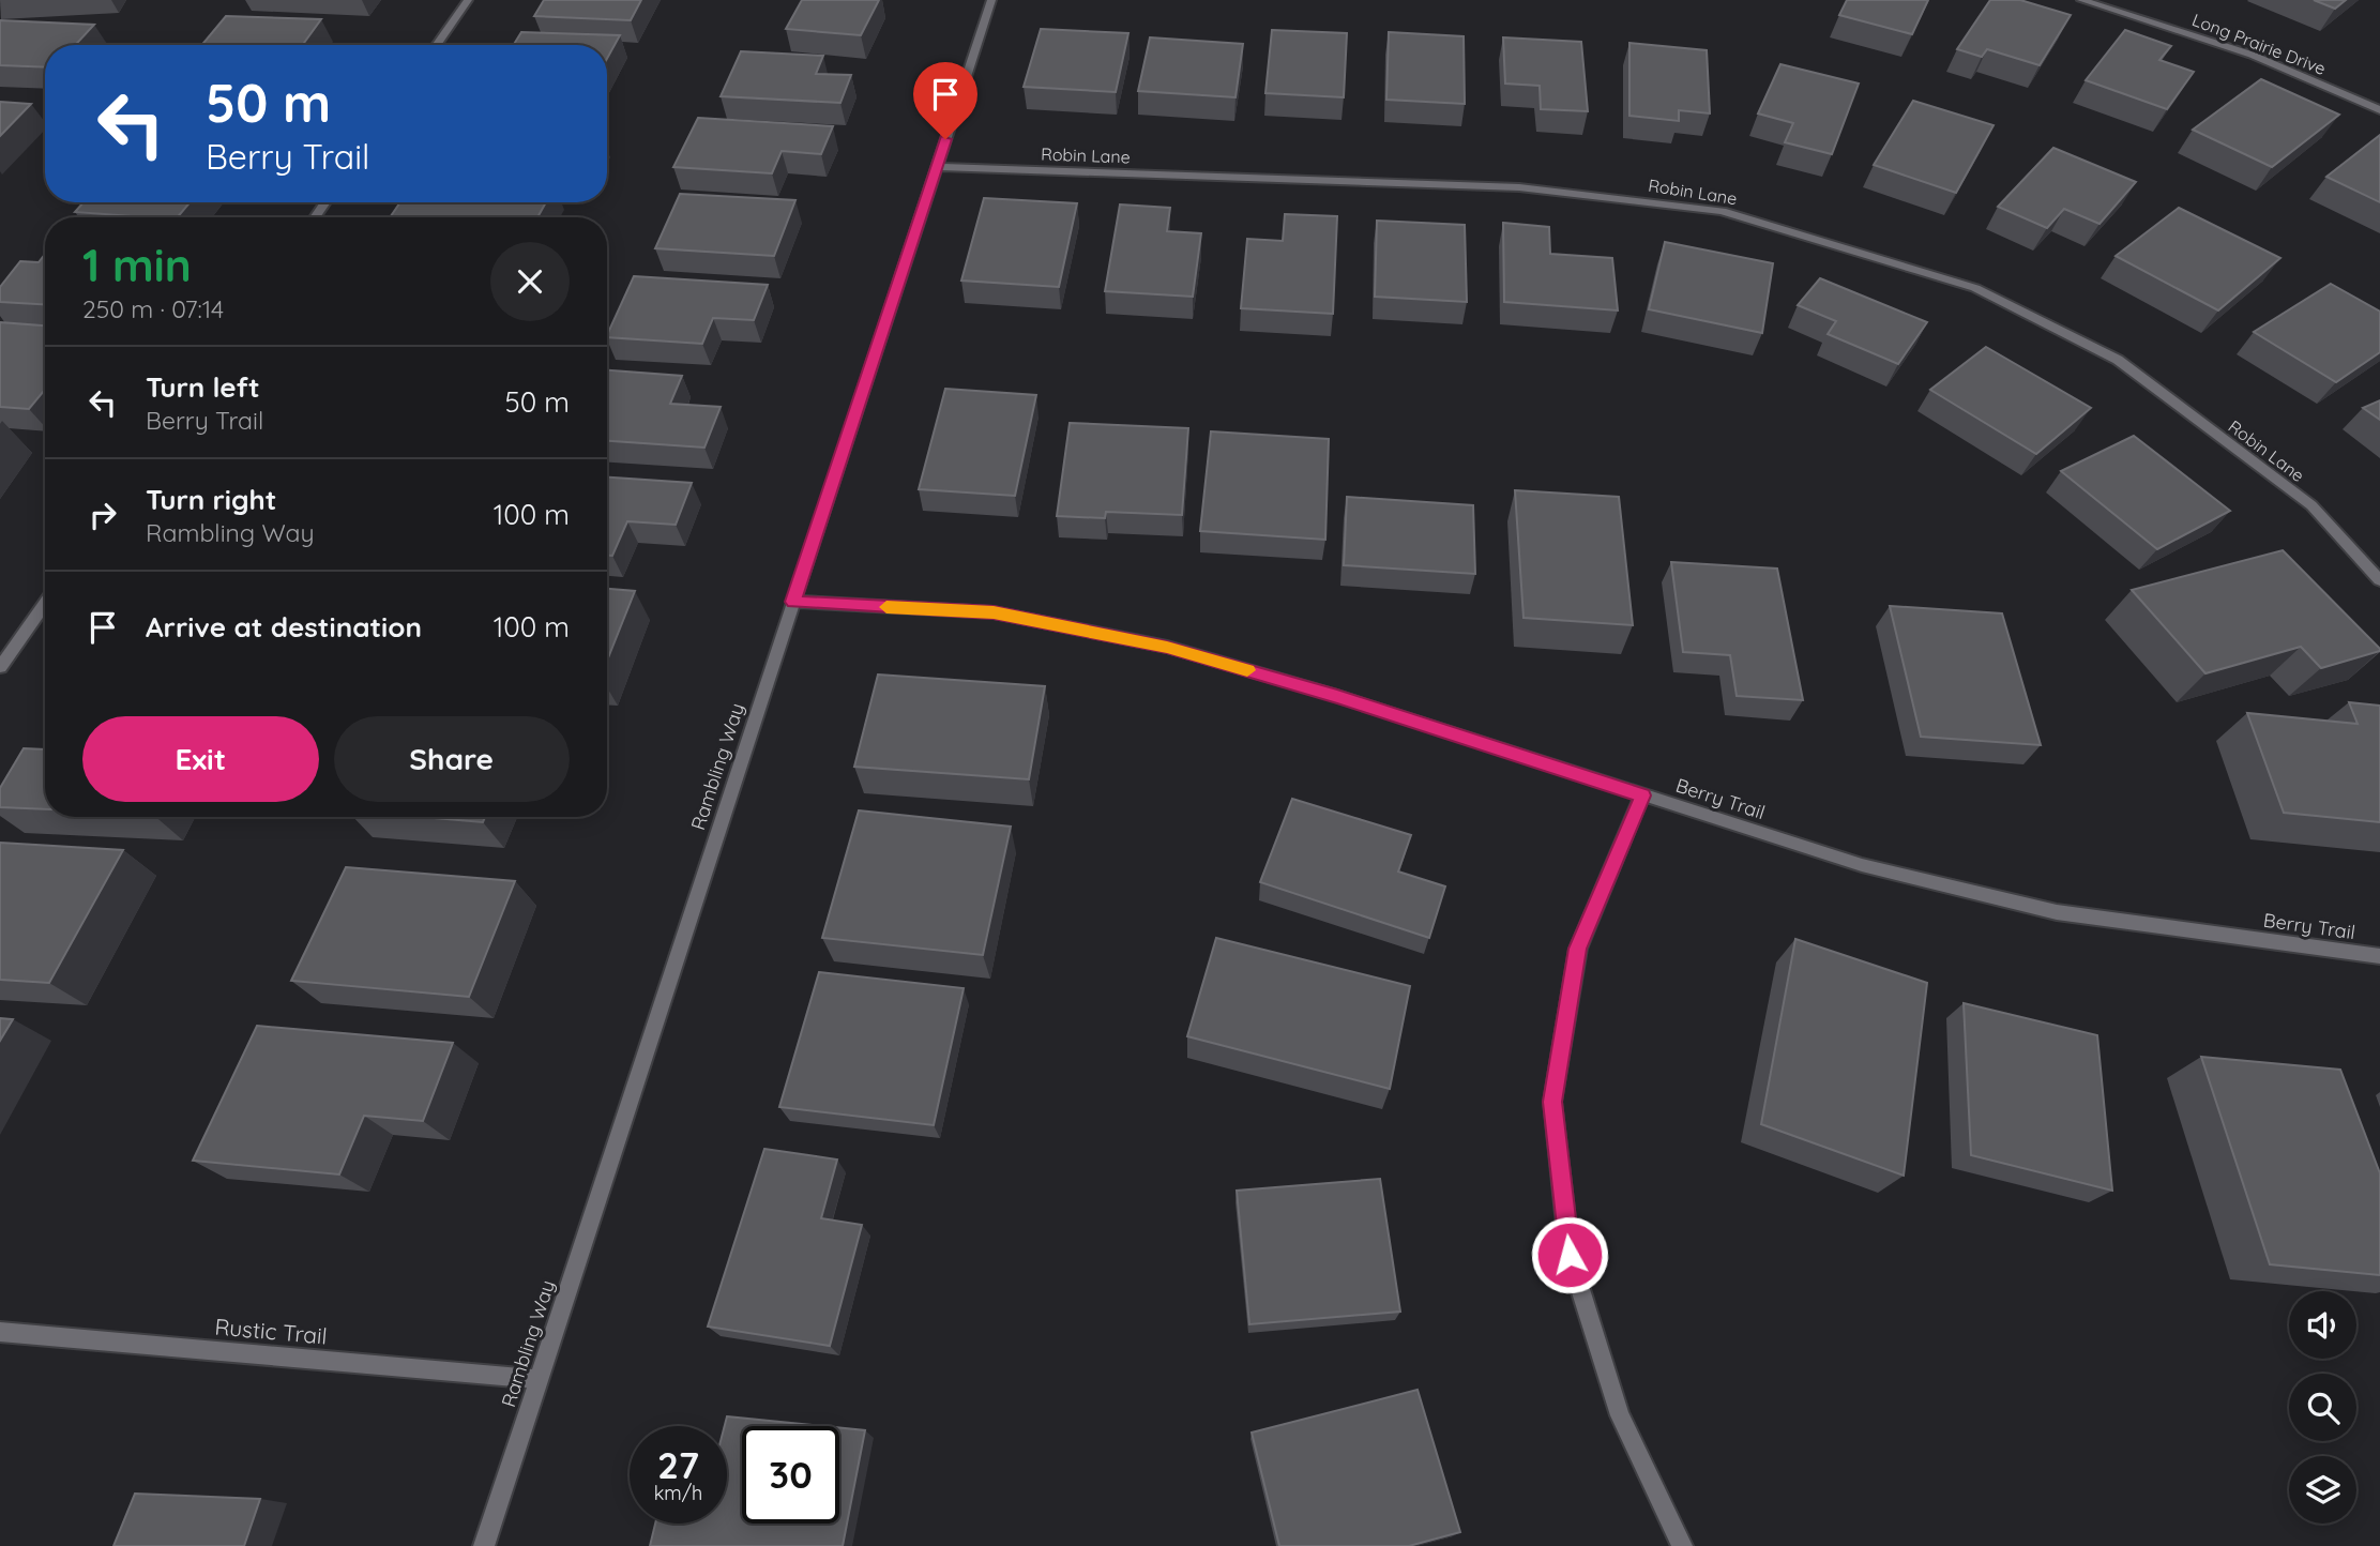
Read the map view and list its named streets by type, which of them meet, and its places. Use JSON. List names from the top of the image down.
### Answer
{
  "streets": {
    "street": [
      "Long Prairie Drive",
      "Robin Lane",
      "Rambling Way",
      "Berry Trail",
      "Rustic Trail"
    ]
  },
  "crossings": [
    ["Robin Lane", "Rambling Way"],
    ["Rambling Way", "Berry Trail"],
    ["Rambling Way", "Rustic Trail"]
  ],
  "page": {
    "turn": ["50 m", "Berry Trail"],
    "heading": ["1 min", "250 m · 07:14"],
    "list": [
      {
        "name": "Turn left",
        "note": "Berry Trail",
        "value": "50 m"
      },
      {
        "name": "Turn right",
        "note": "Rambling Way",
        "value": "100 m"
      },
      {
        "name": "Arrive at destination",
        "value": "100 m"
      }
    ],
    "buttons": ["Exit", "Share"],
    "speed": "27 km/h",
    "limit": "30"
  }
}
